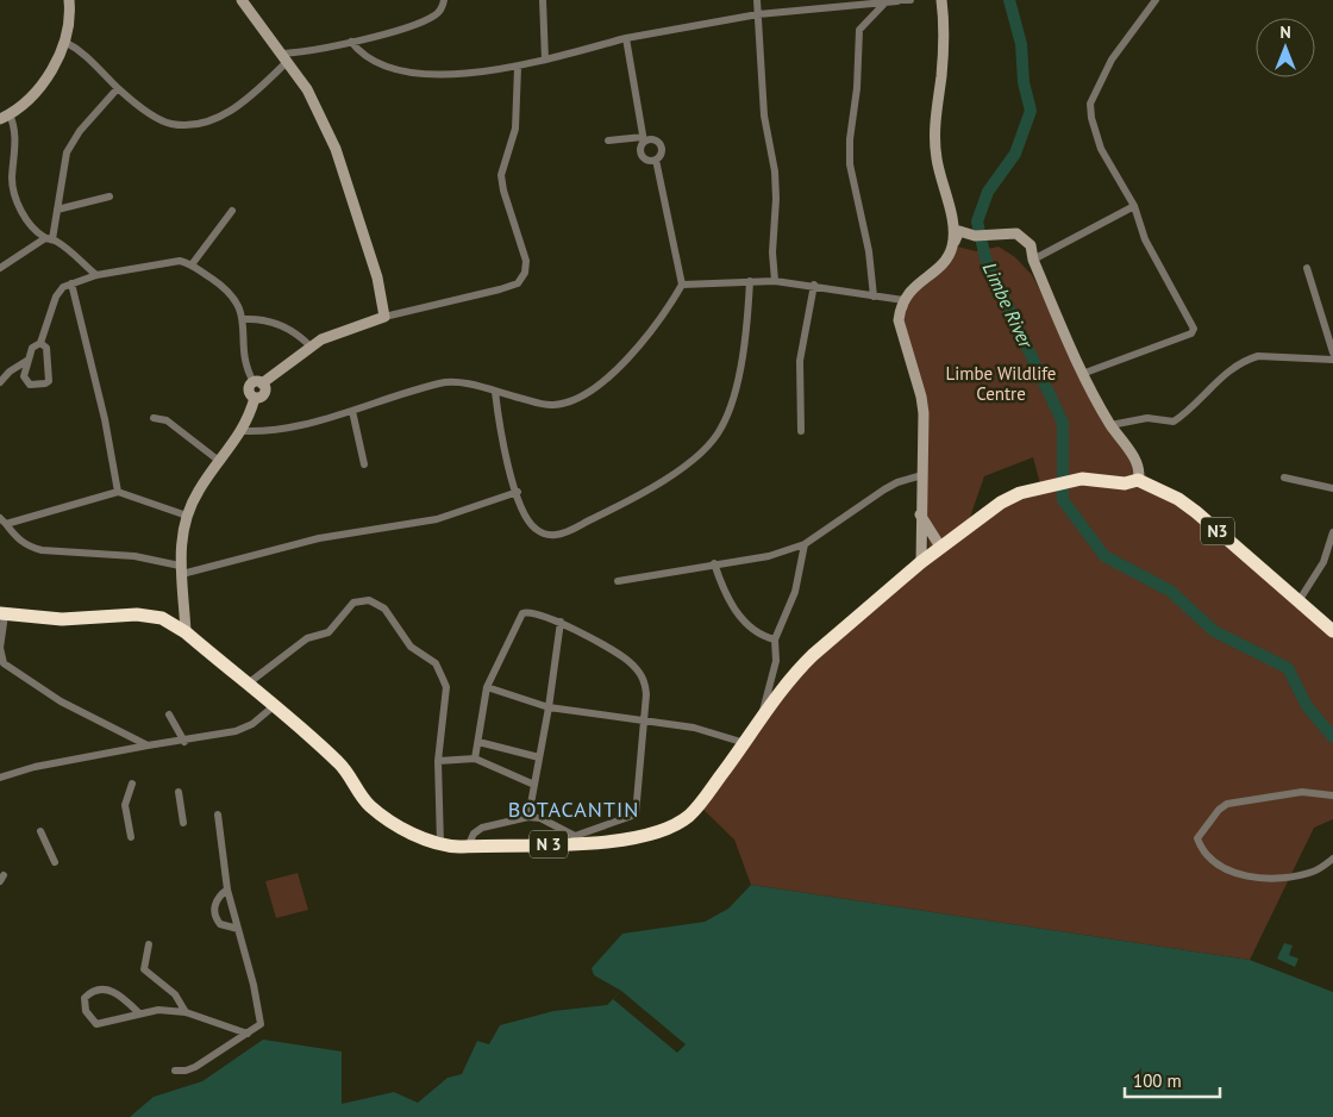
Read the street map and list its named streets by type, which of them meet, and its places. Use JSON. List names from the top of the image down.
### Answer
{
  "streets": {
    "highway": ["N3", "N 3"]
  },
  "crossings": [
    ["N3", "N 3"]
  ],
  "districts": ["BOTACANTIN"],
  "water": ["Limbe River"],
  "parks": ["Limbe Wildlife Centre"],
  "scale_bar": "100 m",
  "north": "top"
}
